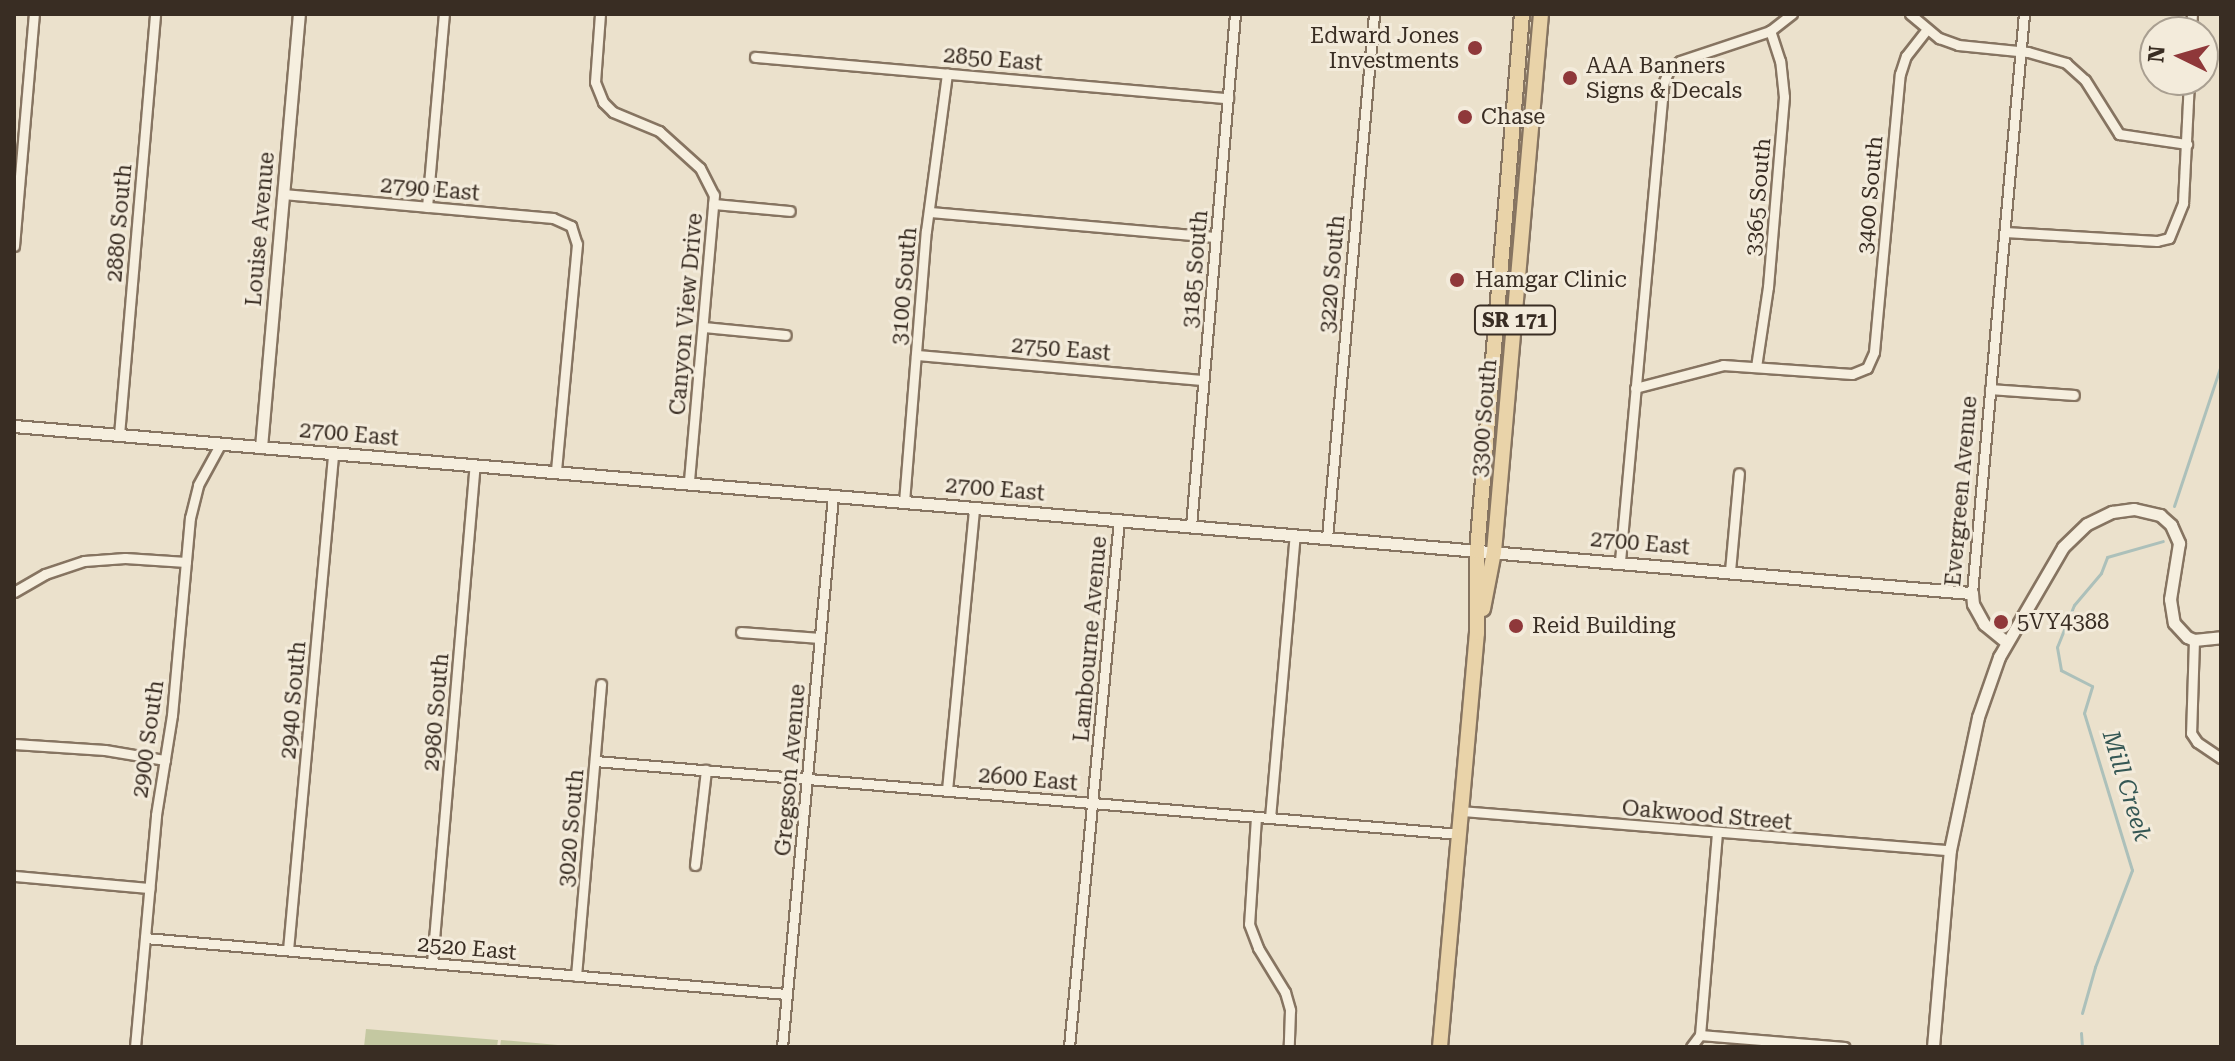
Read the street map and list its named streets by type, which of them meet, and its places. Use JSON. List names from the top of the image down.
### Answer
{
  "streets": {
    "main road": ["SR 171", "3300 South"],
    "street": [
      "2850 East",
      "2790 East",
      "3400 South",
      "3365 South",
      "2880 South",
      "Louise Avenue",
      "3185 South",
      "3220 South",
      "3100 South",
      "Canyon View Drive",
      "2750 East",
      "2700 East",
      "Evergreen Avenue",
      "Lambourne Avenue",
      "2940 South",
      "2980 South",
      "2900 South",
      "Gregson Avenue",
      "2600 East",
      "Oakwood Street",
      "3020 South",
      "2520 East"
    ]
  },
  "crossings": [
    ["2850 East", "3185 South"],
    ["2850 East", "3100 South"],
    ["2790 East", "Louise Avenue"],
    ["2790 East", "2700 East"],
    ["3400 South", "3365 South"],
    ["2880 South", "2700 East"],
    ["Louise Avenue", "2700 East"],
    ["3185 South", "2750 East"],
    ["3185 South", "2700 East"],
    ["3220 South", "2700 East"],
    ["3100 South", "2750 East"],
    ["3100 South", "2700 East"],
    ["Canyon View Drive", "2700 East"],
    ["3300 South", "2700 East"],
    ["3300 South", "2600 East"],
    ["3300 South", "Oakwood Street"],
    ["2700 East", "Evergreen Avenue"],
    ["2700 East", "Lambourne Avenue"],
    ["2700 East", "2940 South"],
    ["2700 East", "2980 South"],
    ["2700 East", "2900 South"],
    ["2700 East", "Gregson Avenue"],
    ["Lambourne Avenue", "2600 East"],
    ["2940 South", "2520 East"],
    ["2980 South", "2520 East"],
    ["2900 South", "2520 East"],
    ["Gregson Avenue", "2600 East"],
    ["Gregson Avenue", "2520 East"],
    ["2600 East", "3020 South"],
    ["3020 South", "2520 East"]
  ],
  "water": ["Mill Creek"],
  "places": [
    "Edward Jones Investments",
    "AAA Banners Signs & Decals",
    "Chase",
    "Hamgar Clinic",
    "5VY4388",
    "Reid Building"
  ],
  "north": "left"
}
